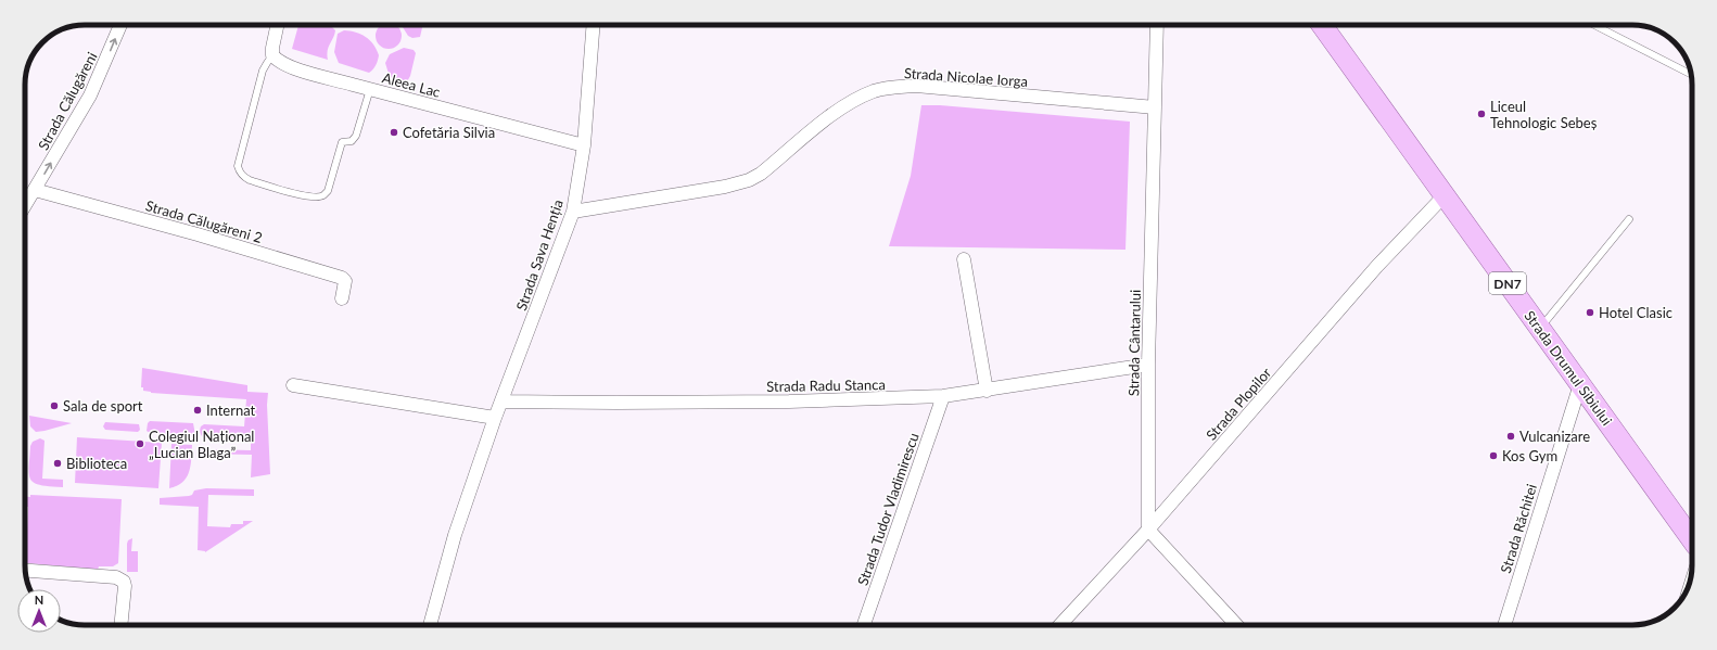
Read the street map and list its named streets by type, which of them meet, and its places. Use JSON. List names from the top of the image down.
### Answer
{
  "streets": {
    "main road": ["DN7", "Strada Drumul Sibiului"],
    "street": [
      "Strada Nicolae Iorga",
      "Aleea Lac",
      "Strada Călugăreni",
      "Strada Călugăreni 2",
      "Strada Sava Henția",
      "Strada Cântarului",
      "Strada Radu Stanca",
      "Strada Plopilor",
      "Strada Tudor Vladimirescu",
      "Strada Răchitei"
    ]
  },
  "crossings": [
    ["Strada Nicolae Iorga", "Strada Sava Henția"],
    ["Strada Nicolae Iorga", "Strada Cântarului"],
    ["Aleea Lac", "Strada Sava Henția"],
    ["Strada Călugăreni", "Strada Călugăreni 2"],
    ["Strada Sava Henția", "Strada Radu Stanca"],
    ["Strada Cântarului", "Strada Radu Stanca"],
    ["Strada Cântarului", "Strada Plopilor"],
    ["Strada Drumul Sibiului", "Strada Plopilor"],
    ["Strada Drumul Sibiului", "Strada Răchitei"],
    ["Strada Radu Stanca", "Strada Tudor Vladimirescu"]
  ],
  "one_way": ["Strada Călugăreni"],
  "places": [
    "Liceul Tehnologic Sebeș",
    "Cofetăria Silvia",
    "Hotel Clasic",
    "Sala de sport",
    "Internat",
    "Vulcanizare",
    "Colegiul Național „Lucian Blaga”",
    "Kos Gym",
    "Biblioteca"
  ],
  "north": "top"
}
